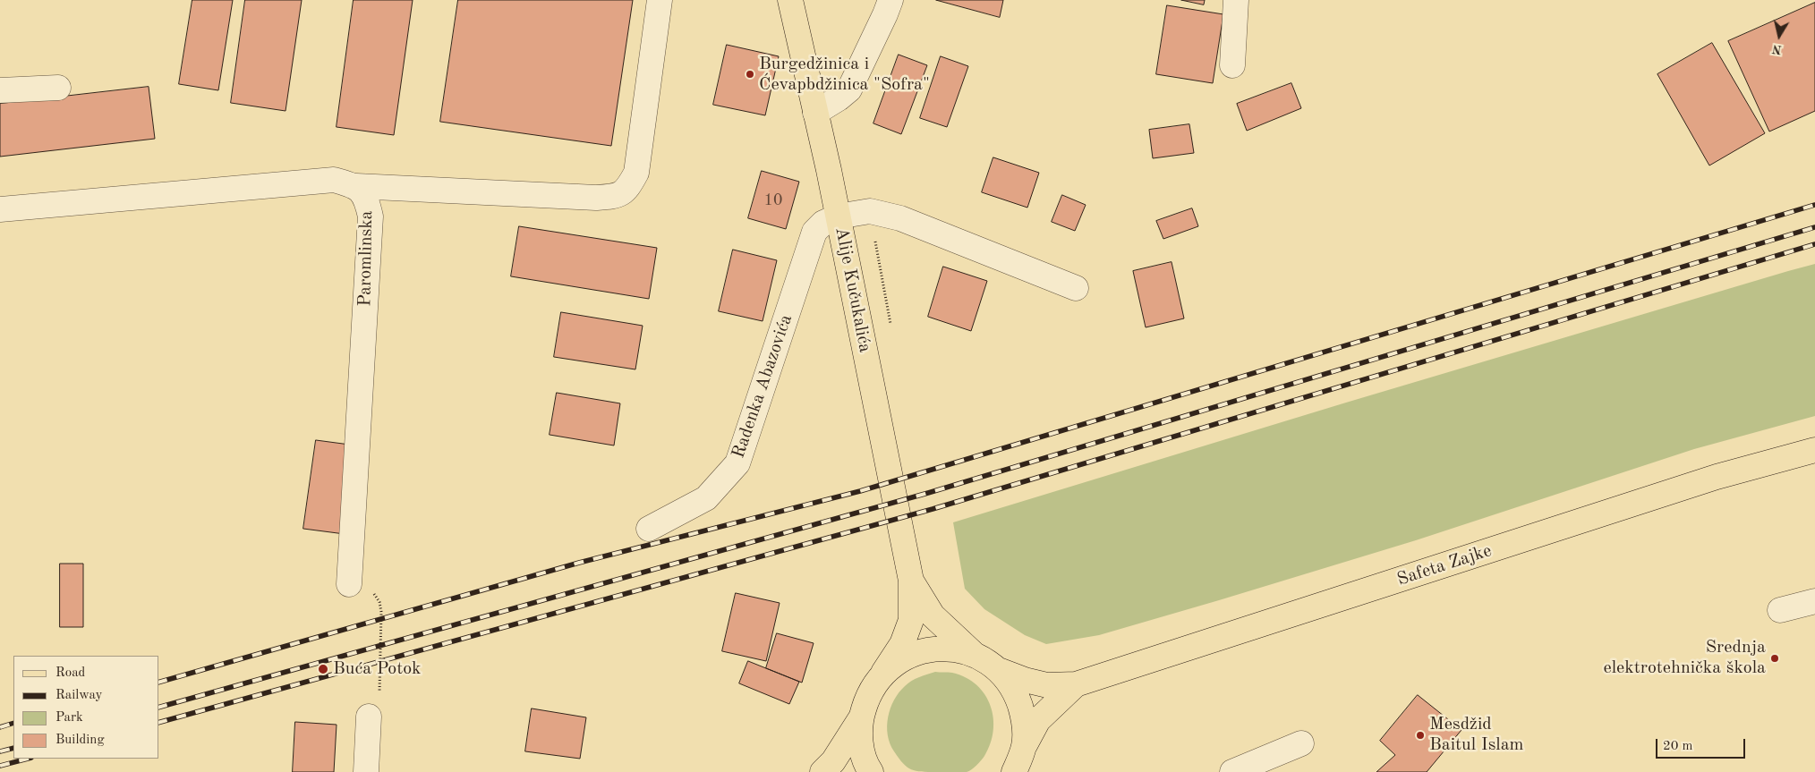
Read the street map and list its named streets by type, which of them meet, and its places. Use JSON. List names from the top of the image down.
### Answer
{
  "streets": {
    "main road": ["Alije Kučukalića", "Safeta Zajke"],
    "street": ["Paromlinska", "Radenka Abazovića"]
  },
  "crossings": [
    ["Alije Kučukalića", "Radenka Abazovića"]
  ],
  "places": [
    "Burgedžinica i Ćevapbdžinica \"Sofra\"",
    "Srednja elektrotehnička škola",
    "Buća Potok",
    "Mesdžid Baitul Islam"
  ],
  "house_numbers": ["10"],
  "legend": [
    "Road",
    "Railway",
    "Park",
    "Building"
  ],
  "scale_bar": "20 m",
  "north": "bottom"
}
